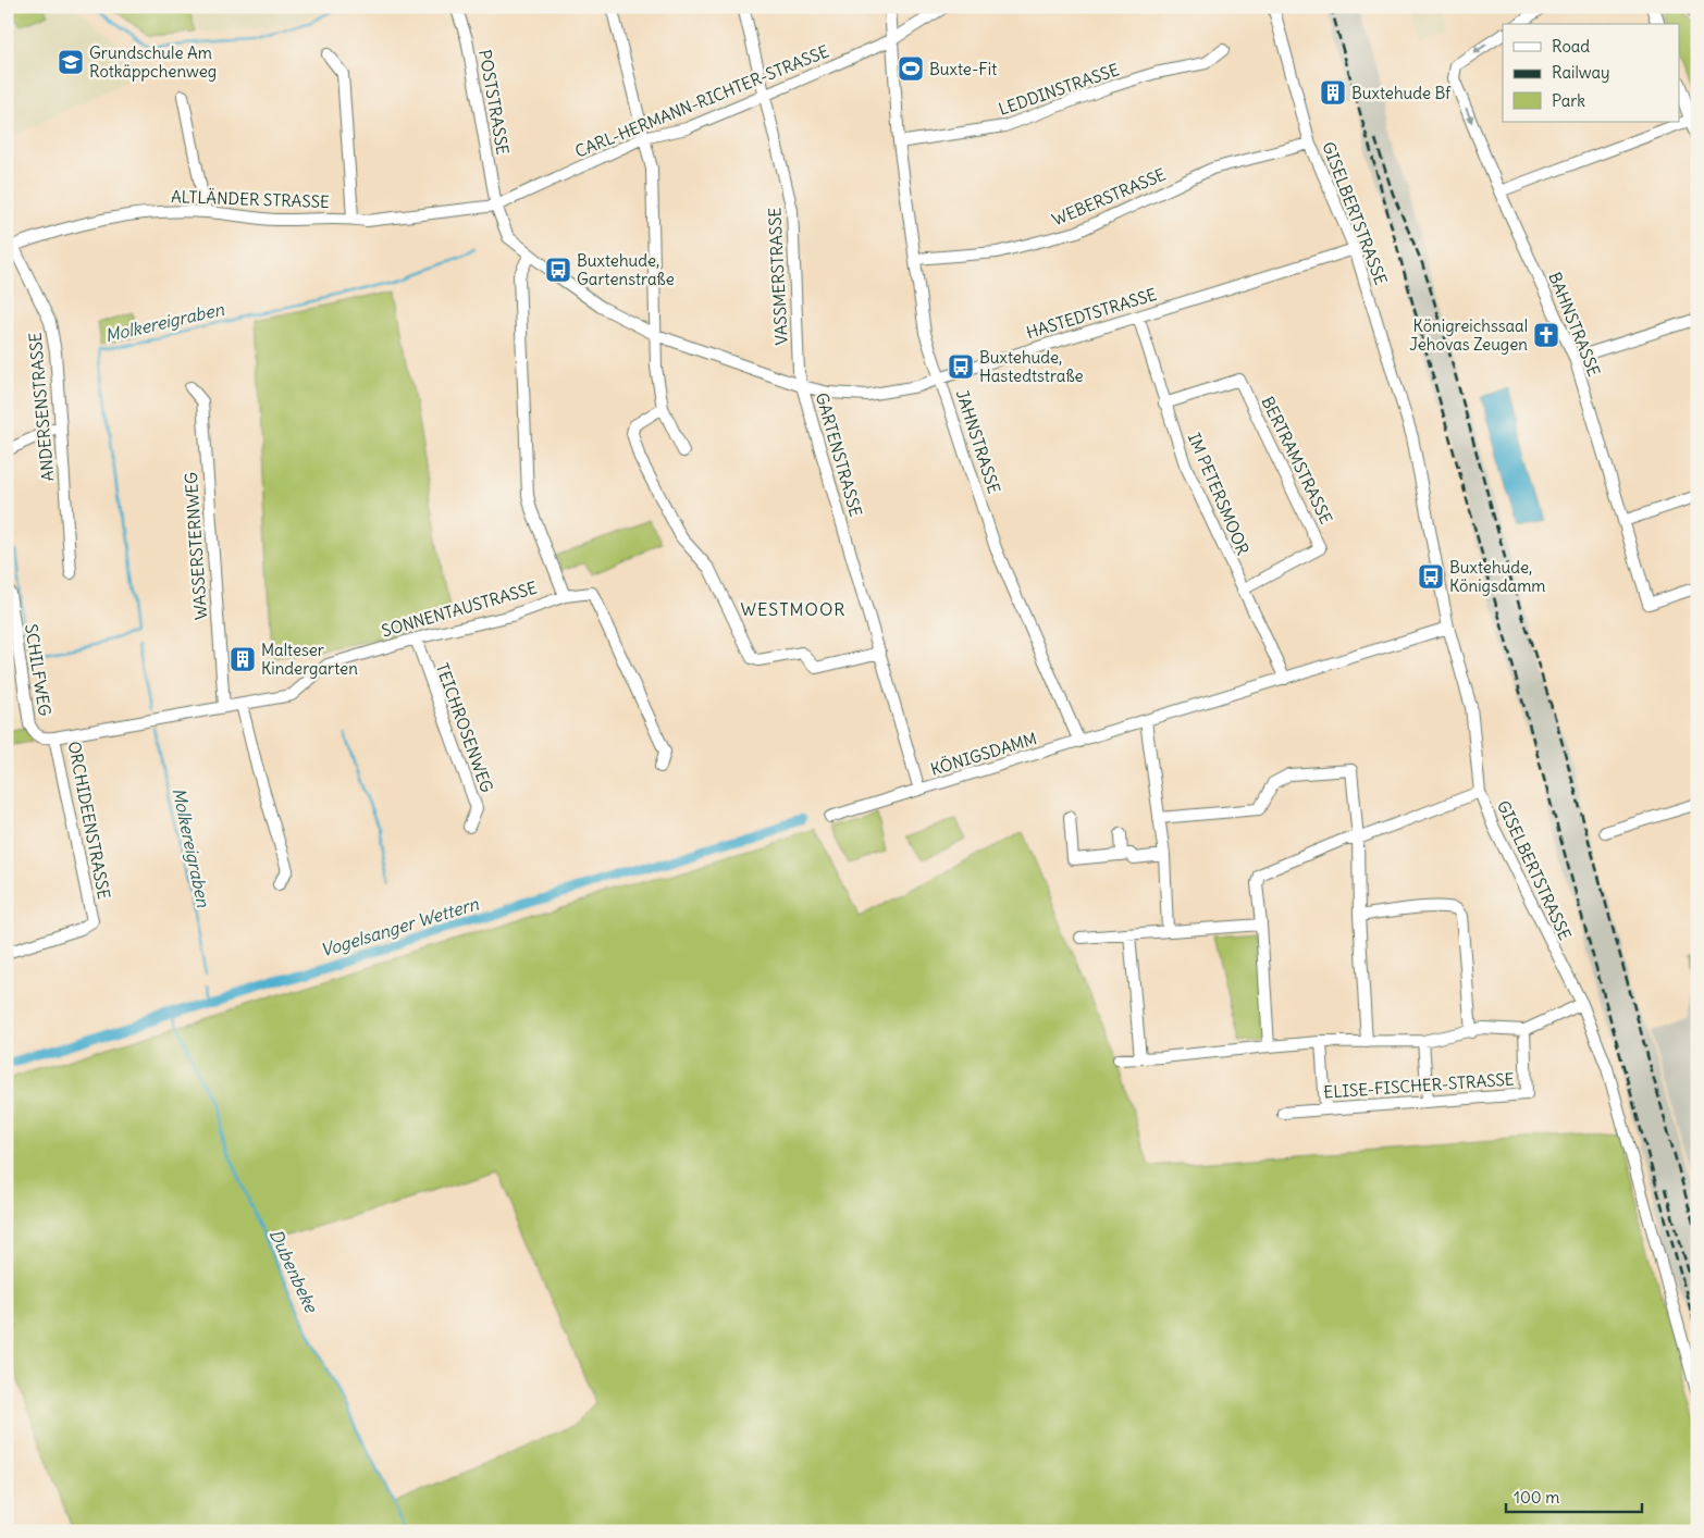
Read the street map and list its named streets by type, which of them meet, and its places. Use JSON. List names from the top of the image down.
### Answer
{
  "streets": {
    "street": [
      "LEDDINSTRASSE",
      "CARL-HERMANN-RICHTER-STRASSE",
      "POSTSTRASSE",
      "WEBERSTRASSE",
      "ALTLÄNDER STRASSE",
      "GISELBERTSTRASSE",
      "VASSMERSTRASSE",
      "HASTEDTSTRASSE",
      "BAHNSTRASSE",
      "ANDERSENSTRASSE",
      "JAHNSTRASSE",
      "GARTENSTRASSE",
      "BERTRAMSTRASSE",
      "IM PETERSMOOR",
      "WASSERSTERNWEG",
      "SONNENTAUSTRASSE",
      "SCHILFWEG",
      "TEICHROSENWEG",
      "KÖNIGSDAMM",
      "ORCHIDEENSTRASSE",
      "ELISE-FISCHER-STRASSE"
    ]
  },
  "crossings": [
    ["LEDDINSTRASSE", "JAHNSTRASSE"],
    ["CARL-HERMANN-RICHTER-STRASSE", "POSTSTRASSE"],
    ["CARL-HERMANN-RICHTER-STRASSE", "ALTLÄNDER STRASSE"],
    ["CARL-HERMANN-RICHTER-STRASSE", "VASSMERSTRASSE"],
    ["CARL-HERMANN-RICHTER-STRASSE", "JAHNSTRASSE"],
    ["CARL-HERMANN-RICHTER-STRASSE", "GARTENSTRASSE"],
    ["POSTSTRASSE", "ALTLÄNDER STRASSE"],
    ["POSTSTRASSE", "GARTENSTRASSE"],
    ["WEBERSTRASSE", "GISELBERTSTRASSE"],
    ["WEBERSTRASSE", "JAHNSTRASSE"],
    ["ALTLÄNDER STRASSE", "ANDERSENSTRASSE"],
    ["ALTLÄNDER STRASSE", "GARTENSTRASSE"],
    ["GISELBERTSTRASSE", "HASTEDTSTRASSE"],
    ["GISELBERTSTRASSE", "KÖNIGSDAMM"],
    ["VASSMERSTRASSE", "HASTEDTSTRASSE"],
    ["VASSMERSTRASSE", "GARTENSTRASSE"],
    ["HASTEDTSTRASSE", "JAHNSTRASSE"],
    ["HASTEDTSTRASSE", "GARTENSTRASSE"],
    ["HASTEDTSTRASSE", "IM PETERSMOOR"],
    ["JAHNSTRASSE", "KÖNIGSDAMM"],
    ["GARTENSTRASSE", "SONNENTAUSTRASSE"],
    ["GARTENSTRASSE", "KÖNIGSDAMM"],
    ["BERTRAMSTRASSE", "IM PETERSMOOR"],
    ["IM PETERSMOOR", "KÖNIGSDAMM"],
    ["WASSERSTERNWEG", "ORCHIDEENSTRASSE"],
    ["SONNENTAUSTRASSE", "TEICHROSENWEG"],
    ["SONNENTAUSTRASSE", "ORCHIDEENSTRASSE"],
    ["SCHILFWEG", "ORCHIDEENSTRASSE"]
  ],
  "districts": ["WESTMOOR"],
  "water": ["Molkereigraben", "Vogelsanger Wettern", "Dubenbeke"],
  "places": {
    "school or university": ["Grundschule Am Rotkäppchenweg"],
    "sports": ["Buxte-Fit"],
    "building": ["Buxtehude Bf", "Malteser Kindergarten"],
    "bus stop": ["Buxtehude, Gartenstraße", "Buxtehude, Hastedtstraße", "Buxtehude, Königsdamm"],
    "church": ["Königreichssaal Jehovas Zeugen"]
  },
  "legend": ["Road", "Railway", "Park"],
  "scale_bar": "100 m"
}
